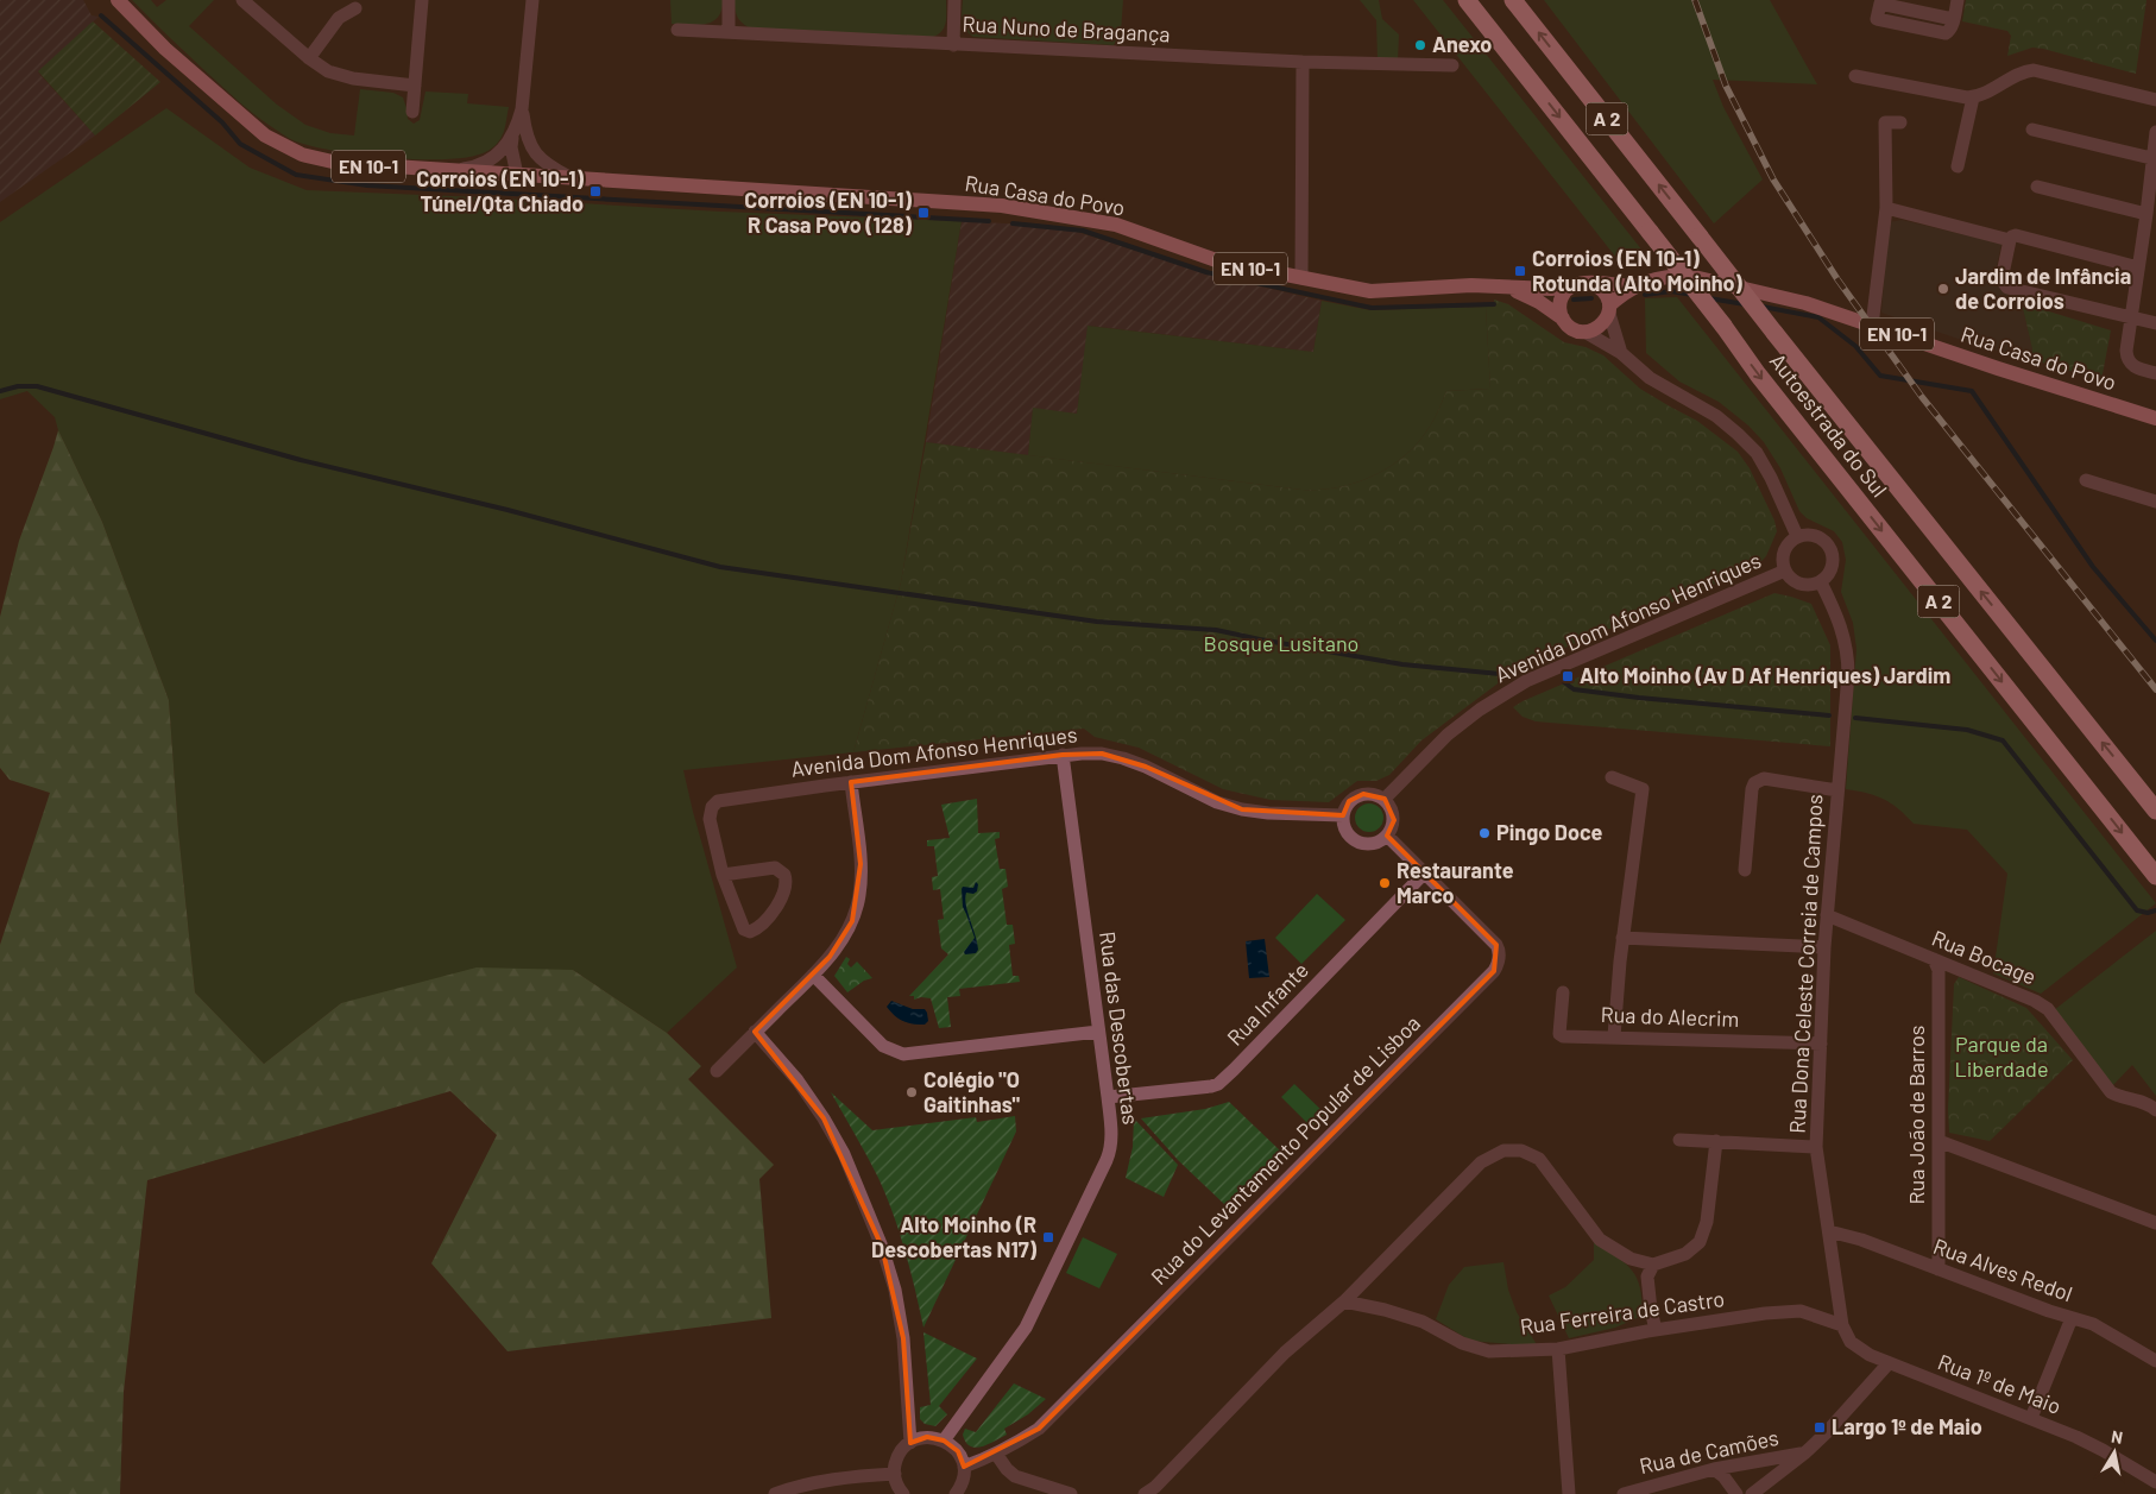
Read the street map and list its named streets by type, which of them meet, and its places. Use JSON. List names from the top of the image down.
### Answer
{
  "streets": {
    "highway": ["A 2", "Autoestrada do Sul"],
    "main road": ["EN 10-1", "Rua Casa do Povo"],
    "street": [
      "Rua Nuno de Bragança",
      "Avenida Dom Afonso Henriques",
      "Rua Bocage",
      "Rua Dona Celeste Correia de Campos",
      "Rua Infante",
      "Rua do Alecrim",
      "Rua das Descobertas",
      "Rua João de Barros",
      "Rua do Levantamento Popular de Lisboa",
      "Rua Alves Redol",
      "Rua Ferreira de Castro",
      "Rua 1º de Maio",
      "Rua de Camões"
    ]
  },
  "crossings": [
    ["EN 10-1", "Rua Casa do Povo"],
    ["Avenida Dom Afonso Henriques", "Rua Dona Celeste Correia de Campos"],
    ["Avenida Dom Afonso Henriques", "Rua das Descobertas"],
    ["Avenida Dom Afonso Henriques", "Rua do Levantamento Popular de Lisboa"],
    ["Rua Bocage", "Rua Dona Celeste Correia de Campos"],
    ["Rua Bocage", "Rua João de Barros"],
    ["Rua Dona Celeste Correia de Campos", "Rua do Alecrim"],
    ["Rua Dona Celeste Correia de Campos", "Rua Alves Redol"],
    ["Rua Dona Celeste Correia de Campos", "Rua Ferreira de Castro"],
    ["Rua Dona Celeste Correia de Campos", "Rua 1º de Maio"],
    ["Rua Infante", "Rua das Descobertas"],
    ["Rua Infante", "Rua do Levantamento Popular de Lisboa"],
    ["Rua João de Barros", "Rua Alves Redol"]
  ],
  "parks": ["Bosque Lusitano", "Parque da Liberdade"],
  "places": {
    "other": [
      "Anexo",
      "Jardim de Infância de Corroios",
      "Pingo Doce",
      "Restaurante Marco",
      "Colégio \"O Gaitinhas\""
    ],
    "transit": [
      "Corroios (EN 10-1) Túnel/Qta Chiado",
      "Corroios (EN 10-1) R Casa Povo (128)",
      "Corroios (EN 10-1) Rotunda (Alto Moinho)",
      "Alto Moinho (Av D Af Henriques) Jardim",
      "Alto Moinho (R Descobertas N17)",
      "Largo 1º de Maio"
    ]
  },
  "north": "top"
}
